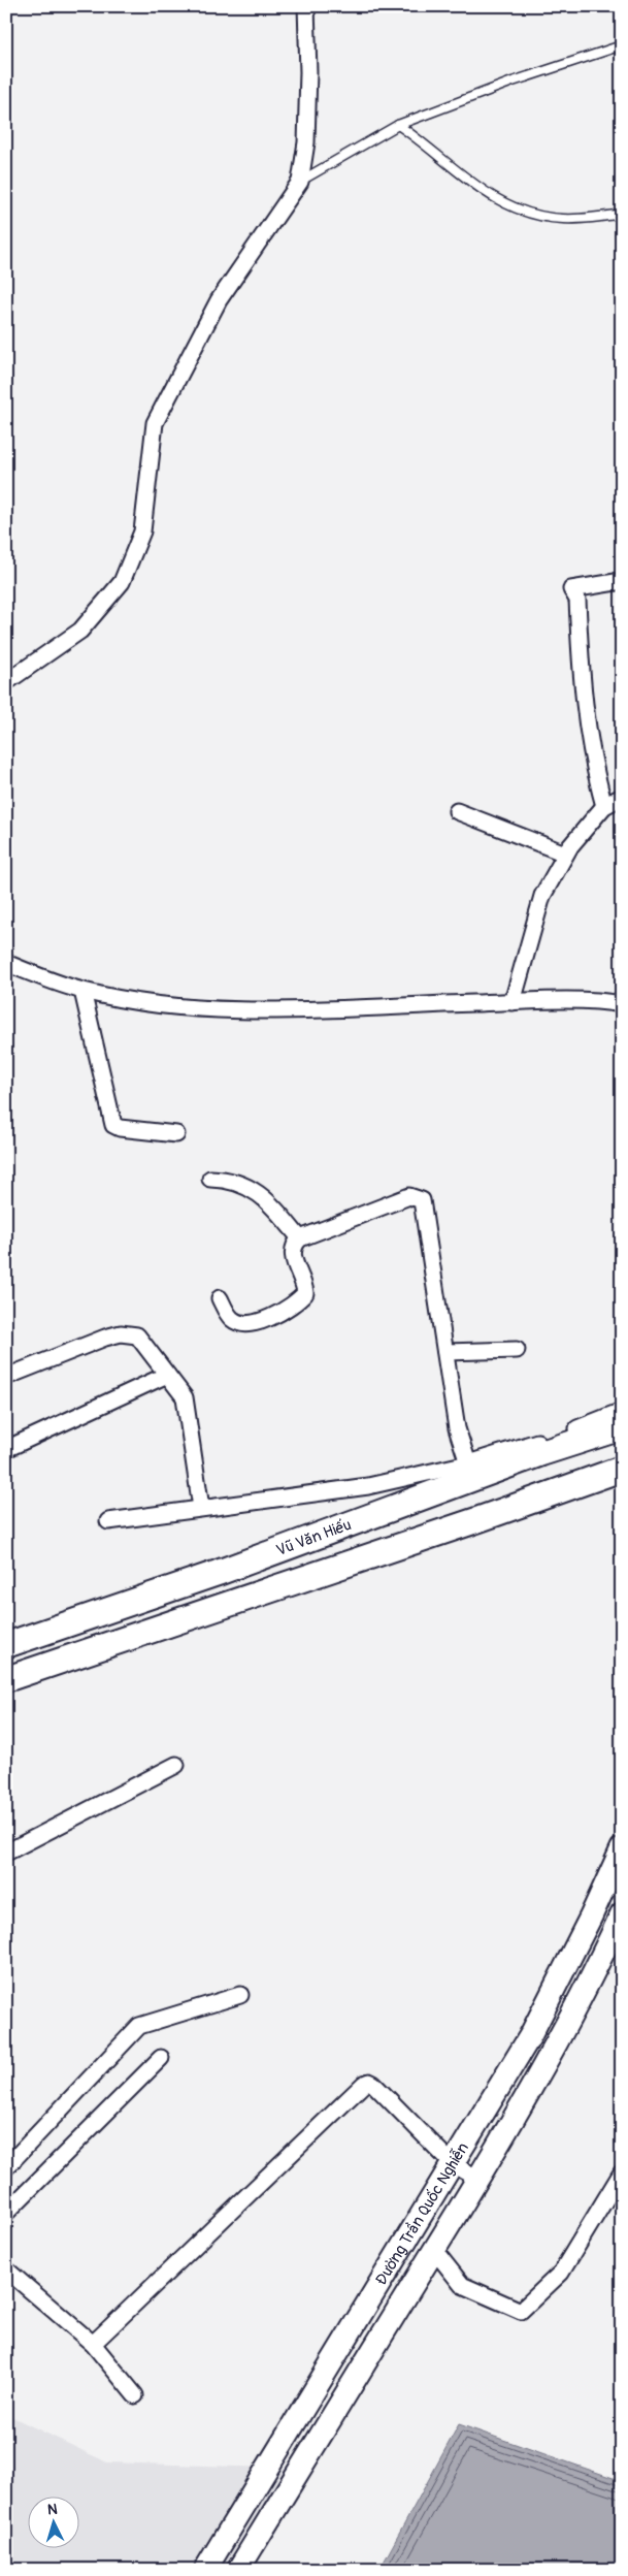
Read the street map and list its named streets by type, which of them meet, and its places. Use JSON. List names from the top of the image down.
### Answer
{
  "streets": {
    "main road": ["Vũ Văn Hiếu", "Đường Trần Quốc Nghiễn"]
  },
  "north": "top"
}
